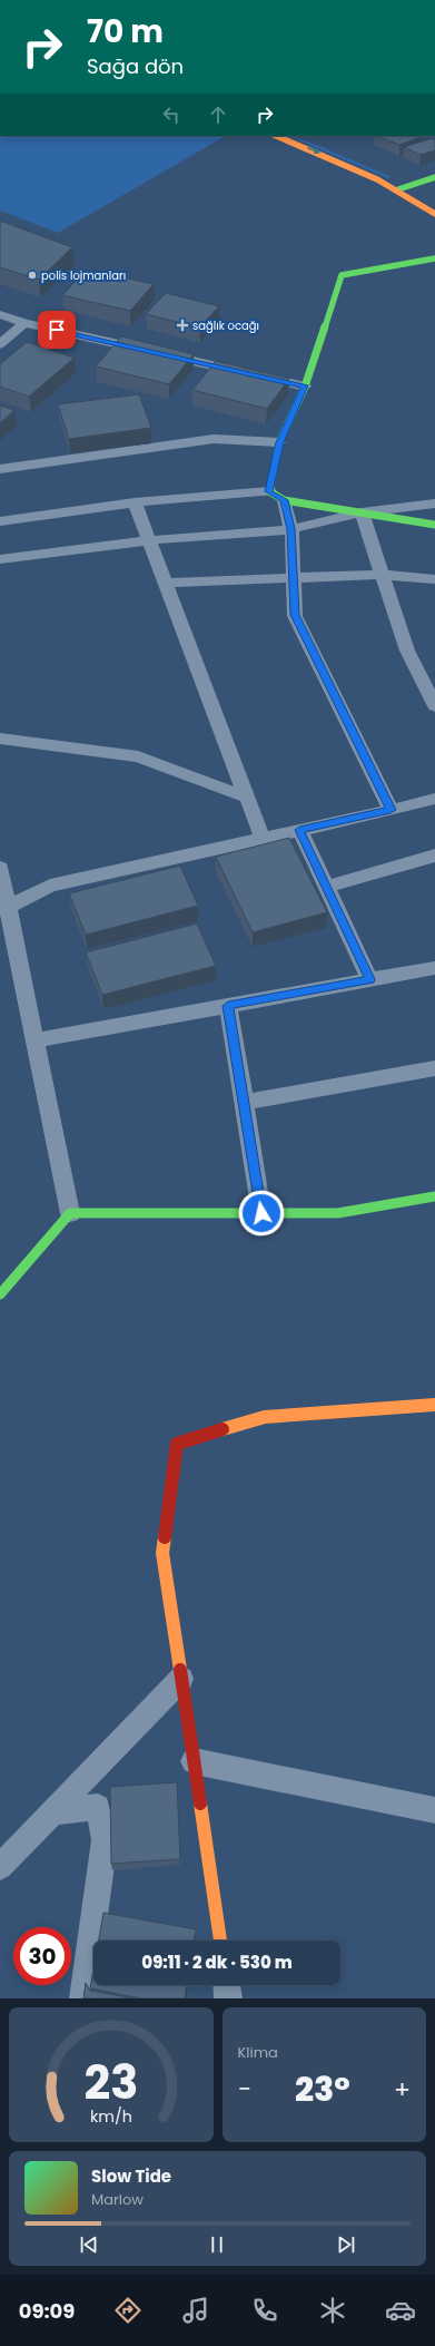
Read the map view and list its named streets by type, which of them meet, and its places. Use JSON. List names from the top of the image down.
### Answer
{
  "places": {
    "other": ["polis lojmanları"],
    "health": ["sağlık ocağı"]
  },
  "page": {
    "turn": ["70 m", "Sağa dön"],
    "limit": "30",
    "trip": "09:11 · 2 dk · 530 m",
    "tile": "Klima",
    "heat": ["−", "23°", "+"],
    "song": ["Slow Tide", "Marlow"],
    "tabs": "09:09",
    "gauge": ["23", "km/h"]
  }
}
